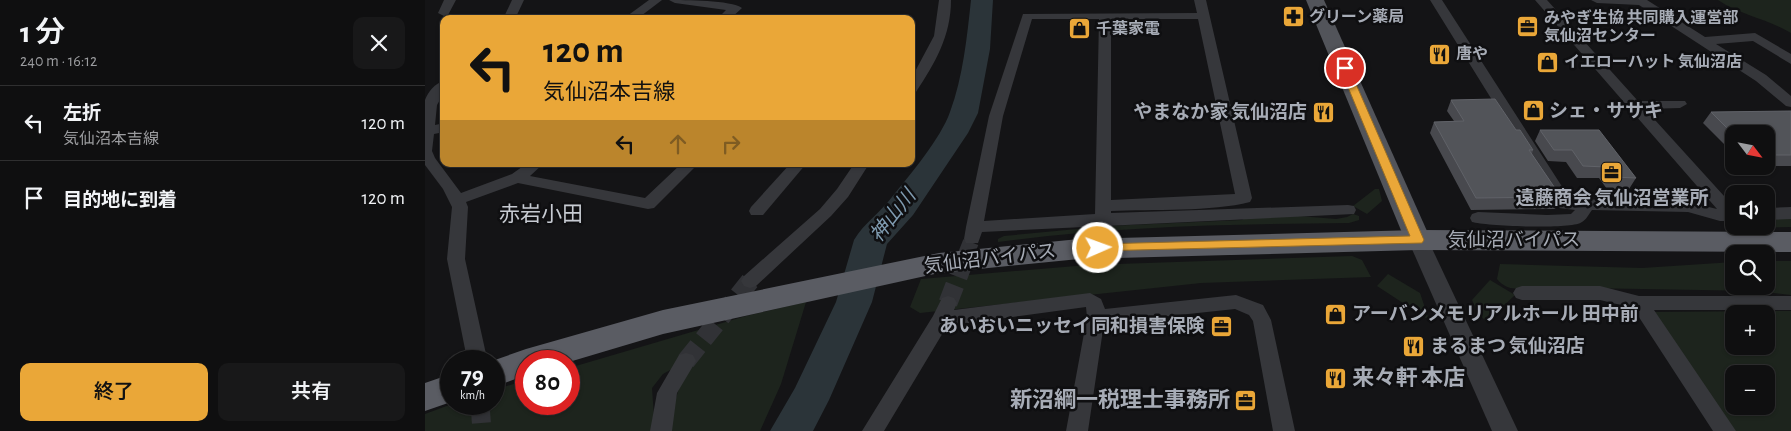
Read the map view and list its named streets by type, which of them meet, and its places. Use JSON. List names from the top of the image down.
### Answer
{
  "streets": {
    "highway": ["気仙沼バイパス"]
  },
  "districts": ["赤岩小田"],
  "water": ["神山川"],
  "places": {
    "pharmacy": ["グリーン薬局"],
    "office": [
      "みやぎ生協 共同購入運営部 気仙沼センター",
      "遠藤商会 気仙沼営業所",
      "あいおいニッセイ同和損害保険",
      "新沼綱一税理士事務所"
    ],
    "shop": [
      "千葉家電",
      "イエローハット 気仙沼店",
      "シェ・ササキ",
      "アーバンメモリアルホール 田中前"
    ],
    "restaurant": [
      "唐や",
      "やまなか家 気仙沼店",
      "まるまつ 気仙沼店",
      "来々軒 本店"
    ]
  },
  "north": "bottom right",
  "page": {
    "heading": ["1 分", "240 m · 16:12"],
    "turn": ["120 m", "気仙沼本吉線"],
    "list": [
      {
        "name": "左折",
        "note": "気仙沼本吉線",
        "value": "120 m"
      },
      {
        "name": "目的地に到着",
        "value": "120 m"
      }
    ],
    "map_buttons": ["+", "−"],
    "speed": "79 km/h",
    "limit": "80",
    "buttons": ["終了", "共有"]
  }
}
